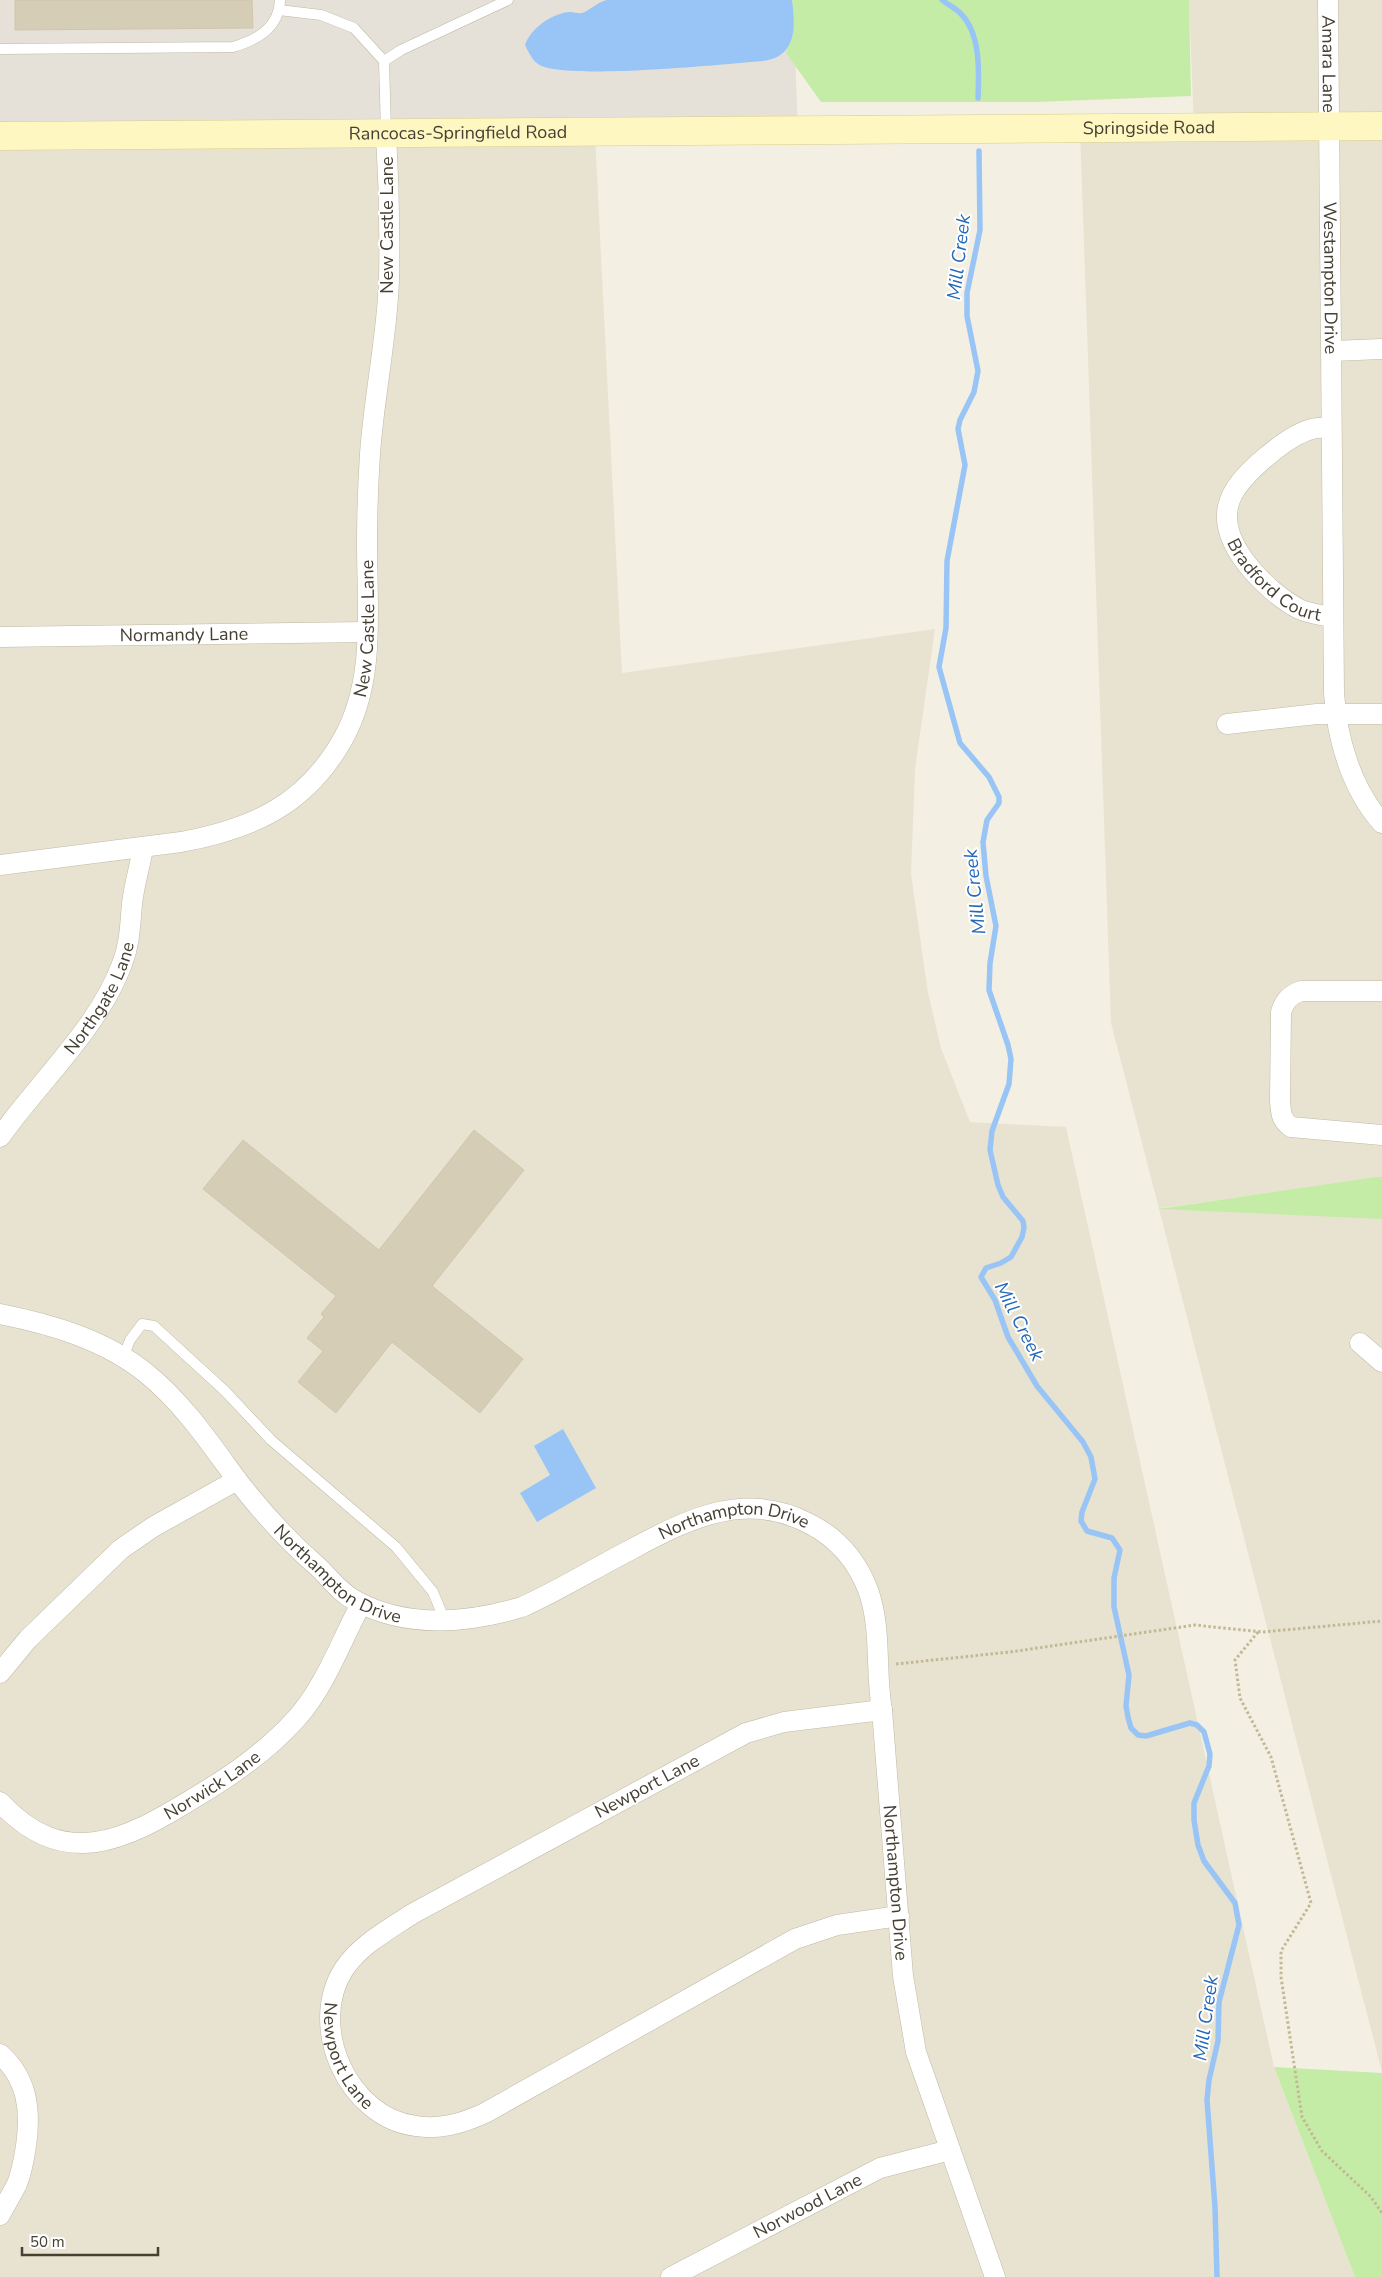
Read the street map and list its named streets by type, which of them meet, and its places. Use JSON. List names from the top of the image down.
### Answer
{
  "streets": {
    "main road": ["Springside Road", "Rancocas-Springfield Road"],
    "street": [
      "Amara Lane",
      "New Castle Lane",
      "Westampton Drive",
      "Bradford Court",
      "Normandy Lane",
      "Northgate Lane",
      "Northampton Drive",
      "Norwick Lane",
      "Newport Lane",
      "Norwood Lane"
    ]
  },
  "crossings": [
    ["Amara Lane", "Springside Road"],
    ["Amara Lane", "Westampton Drive"],
    ["Springside Road", "Rancocas-Springfield Road"],
    ["Springside Road", "Westampton Drive"],
    ["Rancocas-Springfield Road", "New Castle Lane"],
    ["New Castle Lane", "Normandy Lane"],
    ["New Castle Lane", "Northgate Lane"],
    ["Westampton Drive", "Bradford Court"],
    ["Northampton Drive", "Norwick Lane"],
    ["Northampton Drive", "Newport Lane"],
    ["Northampton Drive", "Norwood Lane"]
  ],
  "water": ["Mill Creek"],
  "scale_bar": "50 m"
}
